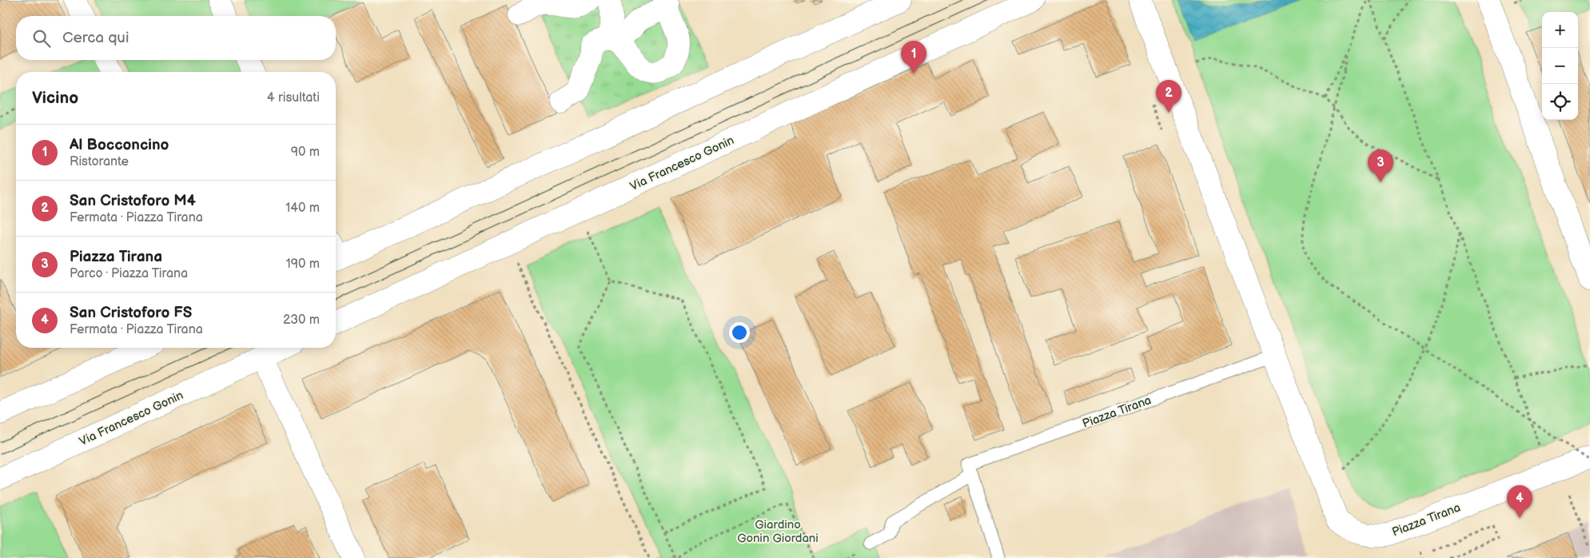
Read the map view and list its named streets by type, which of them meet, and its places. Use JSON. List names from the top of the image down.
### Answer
{
  "streets": {
    "street": ["Via Francesco Gonin", "Piazza Tirana"]
  },
  "parks": ["Giardino Gonin Giordani"],
  "page": {
    "map_buttons": ["+", "−"],
    "search": "Cerca qui",
    "pins": [
      "1",
      "2",
      "3",
      "4"
    ],
    "heading": ["Vicino", "4 risultati"],
    "list": [
      {
        "mark": "1",
        "name": "Al Bocconcino",
        "note": "Ristorante",
        "value": "90 m"
      },
      {
        "mark": "2",
        "name": "San Cristoforo M4",
        "note": "Fermata · Piazza Tirana",
        "value": "140 m"
      },
      {
        "mark": "3",
        "name": "Piazza Tirana",
        "note": "Parco · Piazza Tirana",
        "value": "190 m"
      },
      {
        "mark": "4",
        "name": "San Cristoforo FS",
        "note": "Fermata · Piazza Tirana",
        "value": "230 m"
      }
    ]
  }
}
